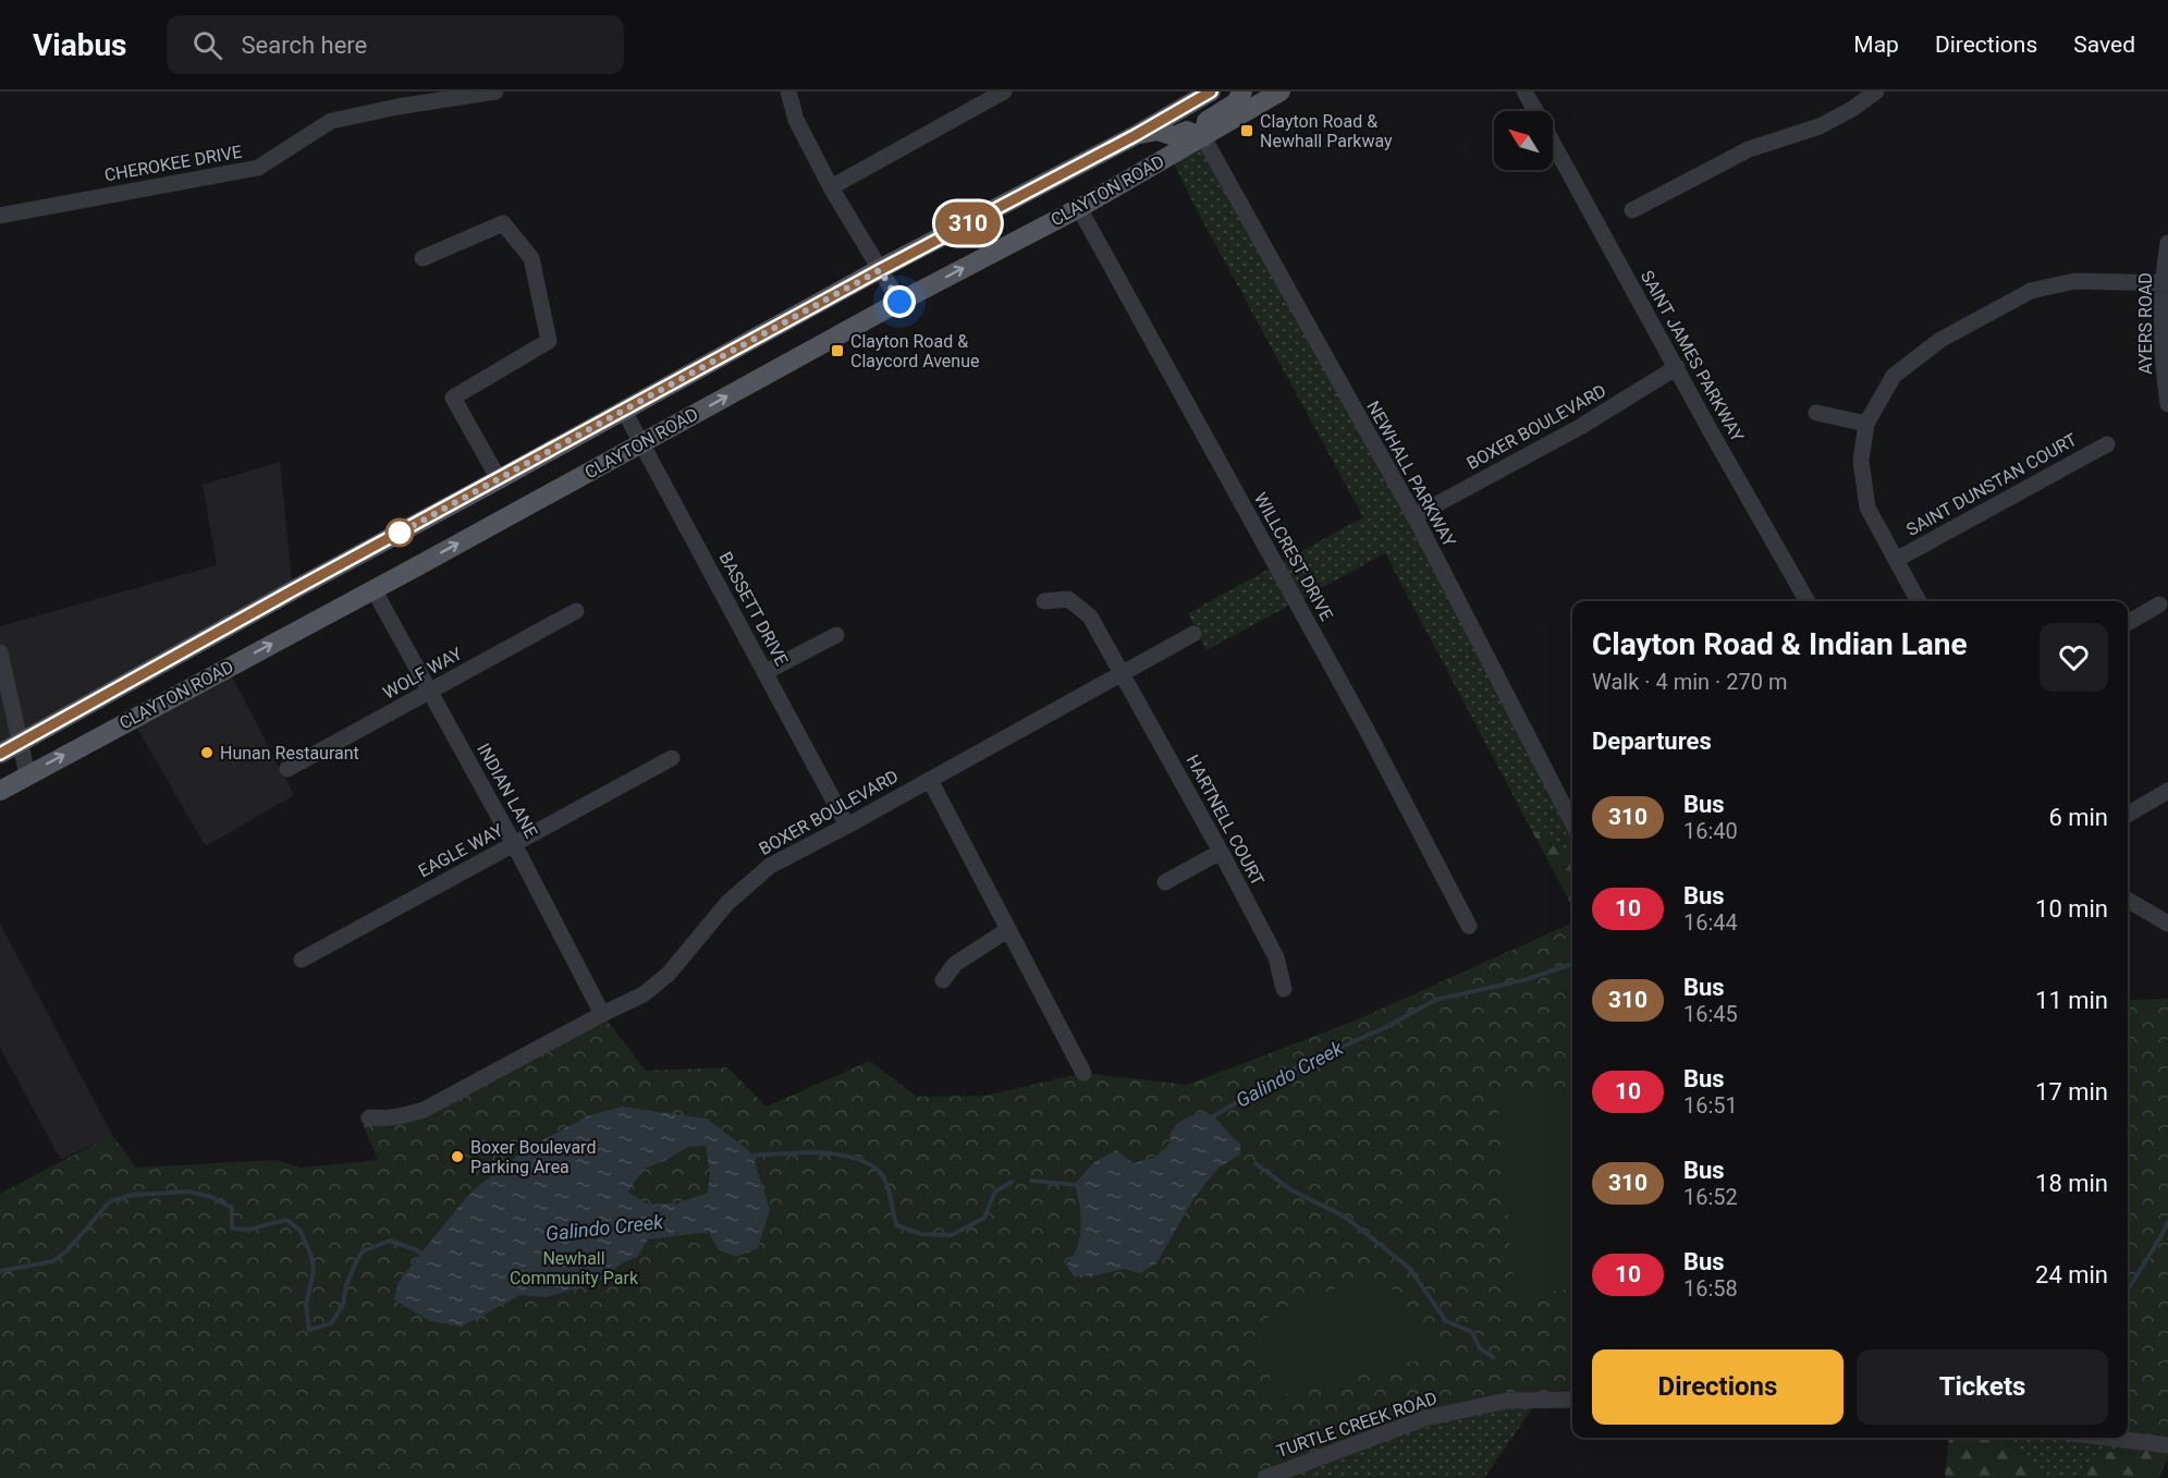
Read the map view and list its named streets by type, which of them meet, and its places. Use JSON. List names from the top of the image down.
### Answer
{
  "streets": {
    "main road": ["CLAYTON ROAD"],
    "street": [
      "CHEROKEE DRIVE",
      "AYERS ROAD",
      "SAINT JAMES PARKWAY",
      "BOXER BOULEVARD",
      "NEWHALL PARKWAY",
      "SAINT DUNSTAN COURT",
      "WILLCREST DRIVE",
      "BASSETT DRIVE",
      "WOLF WAY",
      "INDIAN LANE",
      "HARTNELL COURT",
      "EAGLE WAY",
      "TURTLE CREEK ROAD"
    ]
  },
  "crossings": [
    ["CLAYTON ROAD", "NEWHALL PARKWAY"],
    ["CLAYTON ROAD", "WILLCREST DRIVE"],
    ["CLAYTON ROAD", "BASSETT DRIVE"],
    ["CLAYTON ROAD", "INDIAN LANE"],
    ["SAINT JAMES PARKWAY", "BOXER BOULEVARD"],
    ["BOXER BOULEVARD", "NEWHALL PARKWAY"],
    ["BOXER BOULEVARD", "BASSETT DRIVE"],
    ["BOXER BOULEVARD", "INDIAN LANE"],
    ["BOXER BOULEVARD", "HARTNELL COURT"],
    ["WOLF WAY", "INDIAN LANE"],
    ["INDIAN LANE", "EAGLE WAY"]
  ],
  "water": ["Galindo Creek"],
  "parks": ["Newhall Community Park"],
  "places": {
    "transit": ["Clayton Road & Newhall Parkway", "Clayton Road & Claycord Avenue"],
    "other": ["Hunan Restaurant", "Boxer Boulevard Parking Area"]
  },
  "lines": ["bus line 310"],
  "north": "top left",
  "page": {
    "header": "Viabus",
    "search": "Search here",
    "nav": ["Map", "Directions", "Saved"],
    "on_map": "310",
    "heading": [
      ["Clayton Road & Indian Lane", "Walk · 4 min · 270 m"],
      "Departures"
    ],
    "list": [
      {
        "mark": "310",
        "name": "Bus",
        "note": "16:40",
        "value": "6 min"
      },
      {
        "mark": "10",
        "name": "Bus",
        "note": "16:44",
        "value": "10 min"
      },
      {
        "mark": "310",
        "name": "Bus",
        "note": "16:45",
        "value": "11 min"
      },
      {
        "mark": "10",
        "name": "Bus",
        "note": "16:51",
        "value": "17 min"
      },
      {
        "mark": "310",
        "name": "Bus",
        "note": "16:52",
        "value": "18 min"
      },
      {
        "mark": "10",
        "name": "Bus",
        "note": "16:58",
        "value": "24 min"
      }
    ],
    "buttons": ["Directions", "Tickets"]
  }
}
